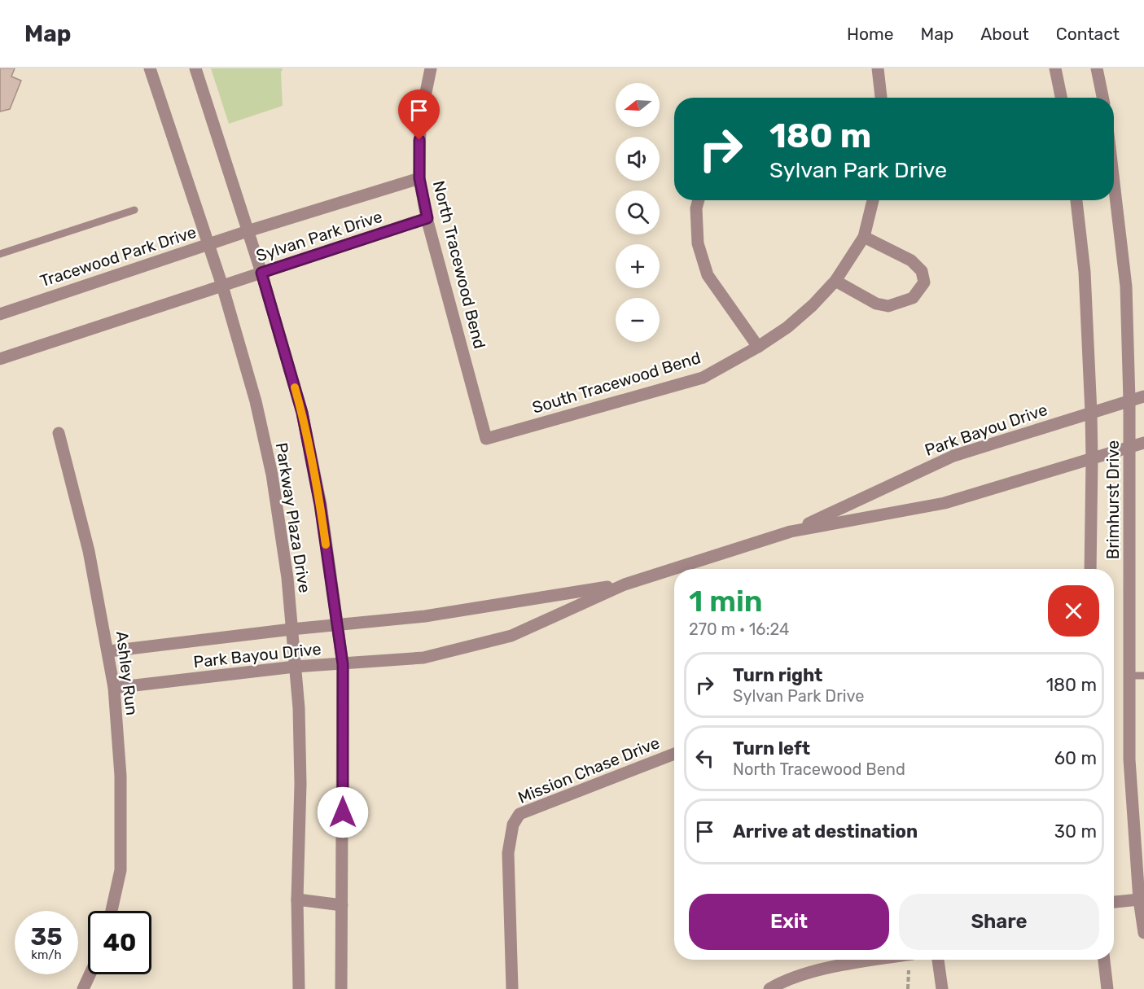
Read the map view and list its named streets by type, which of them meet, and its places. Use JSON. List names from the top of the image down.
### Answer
{
  "streets": {
    "street": [
      "Sylvan Park Drive",
      "Tracewood Park Drive",
      "North Tracewood Bend",
      "South Tracewood Bend",
      "Park Bayou Drive",
      "Brimhurst Drive",
      "Parkway Plaza Drive",
      "Ashley Run",
      "Mission Chase Drive"
    ]
  },
  "crossings": [
    ["Sylvan Park Drive", "Tracewood Park Drive"],
    ["Sylvan Park Drive", "North Tracewood Bend"],
    ["Sylvan Park Drive", "Parkway Plaza Drive"],
    ["Tracewood Park Drive", "Parkway Plaza Drive"],
    ["North Tracewood Bend", "South Tracewood Bend"],
    ["Park Bayou Drive", "Brimhurst Drive"],
    ["Park Bayou Drive", "Parkway Plaza Drive"],
    ["Park Bayou Drive", "Ashley Run"]
  ],
  "north": "left",
  "page": {
    "header": "Map",
    "nav": [
      "Home",
      "Map",
      "About",
      "Contact"
    ],
    "map_buttons": ["+", "−"],
    "turn": ["180 m", "Sylvan Park Drive"],
    "heading": ["1 min", "270 m · 16:24"],
    "list": [
      {
        "name": "Turn right",
        "note": "Sylvan Park Drive",
        "value": "180 m"
      },
      {
        "name": "Turn left",
        "note": "North Tracewood Bend",
        "value": "60 m"
      },
      {
        "name": "Arrive at destination",
        "value": "30 m"
      }
    ],
    "buttons": ["Exit", "Share"],
    "speed": "35 km/h",
    "limit": "40"
  }
}
